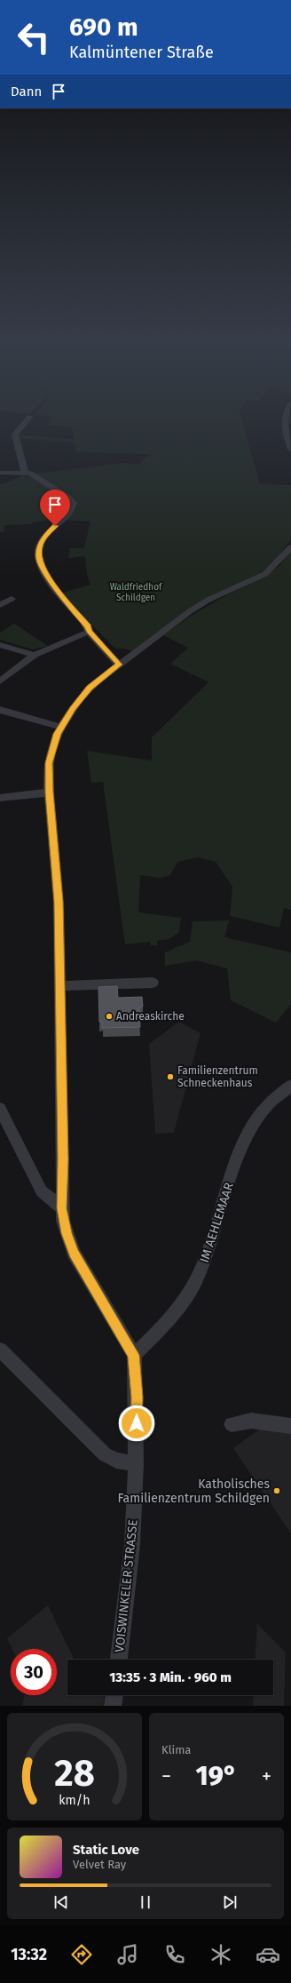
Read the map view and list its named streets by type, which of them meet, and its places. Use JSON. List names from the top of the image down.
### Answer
{
  "streets": {
    "street": ["IM AEHLEMAAR", "VOISWINKELER STRASSE"]
  },
  "crossings": [
    ["IM AEHLEMAAR", "VOISWINKELER STRASSE"]
  ],
  "parks": ["Waldfriedhof Schildgen"],
  "places": ["Andreaskirche", "Familienzentrum Schneckenhaus", "Katholisches Familienzentrum Schildgen"],
  "page": {
    "turn": ["690 m", "Kalmüntener Straße"],
    "then": "Dann",
    "limit": "30",
    "trip": "13:35 · 3 Min. · 960 m",
    "tile": "Klima",
    "heat": ["−", "19°", "+"],
    "song": ["Static Love", "Velvet Ray"],
    "tabs": "13:32",
    "gauge": ["28", "km/h"]
  }
}
